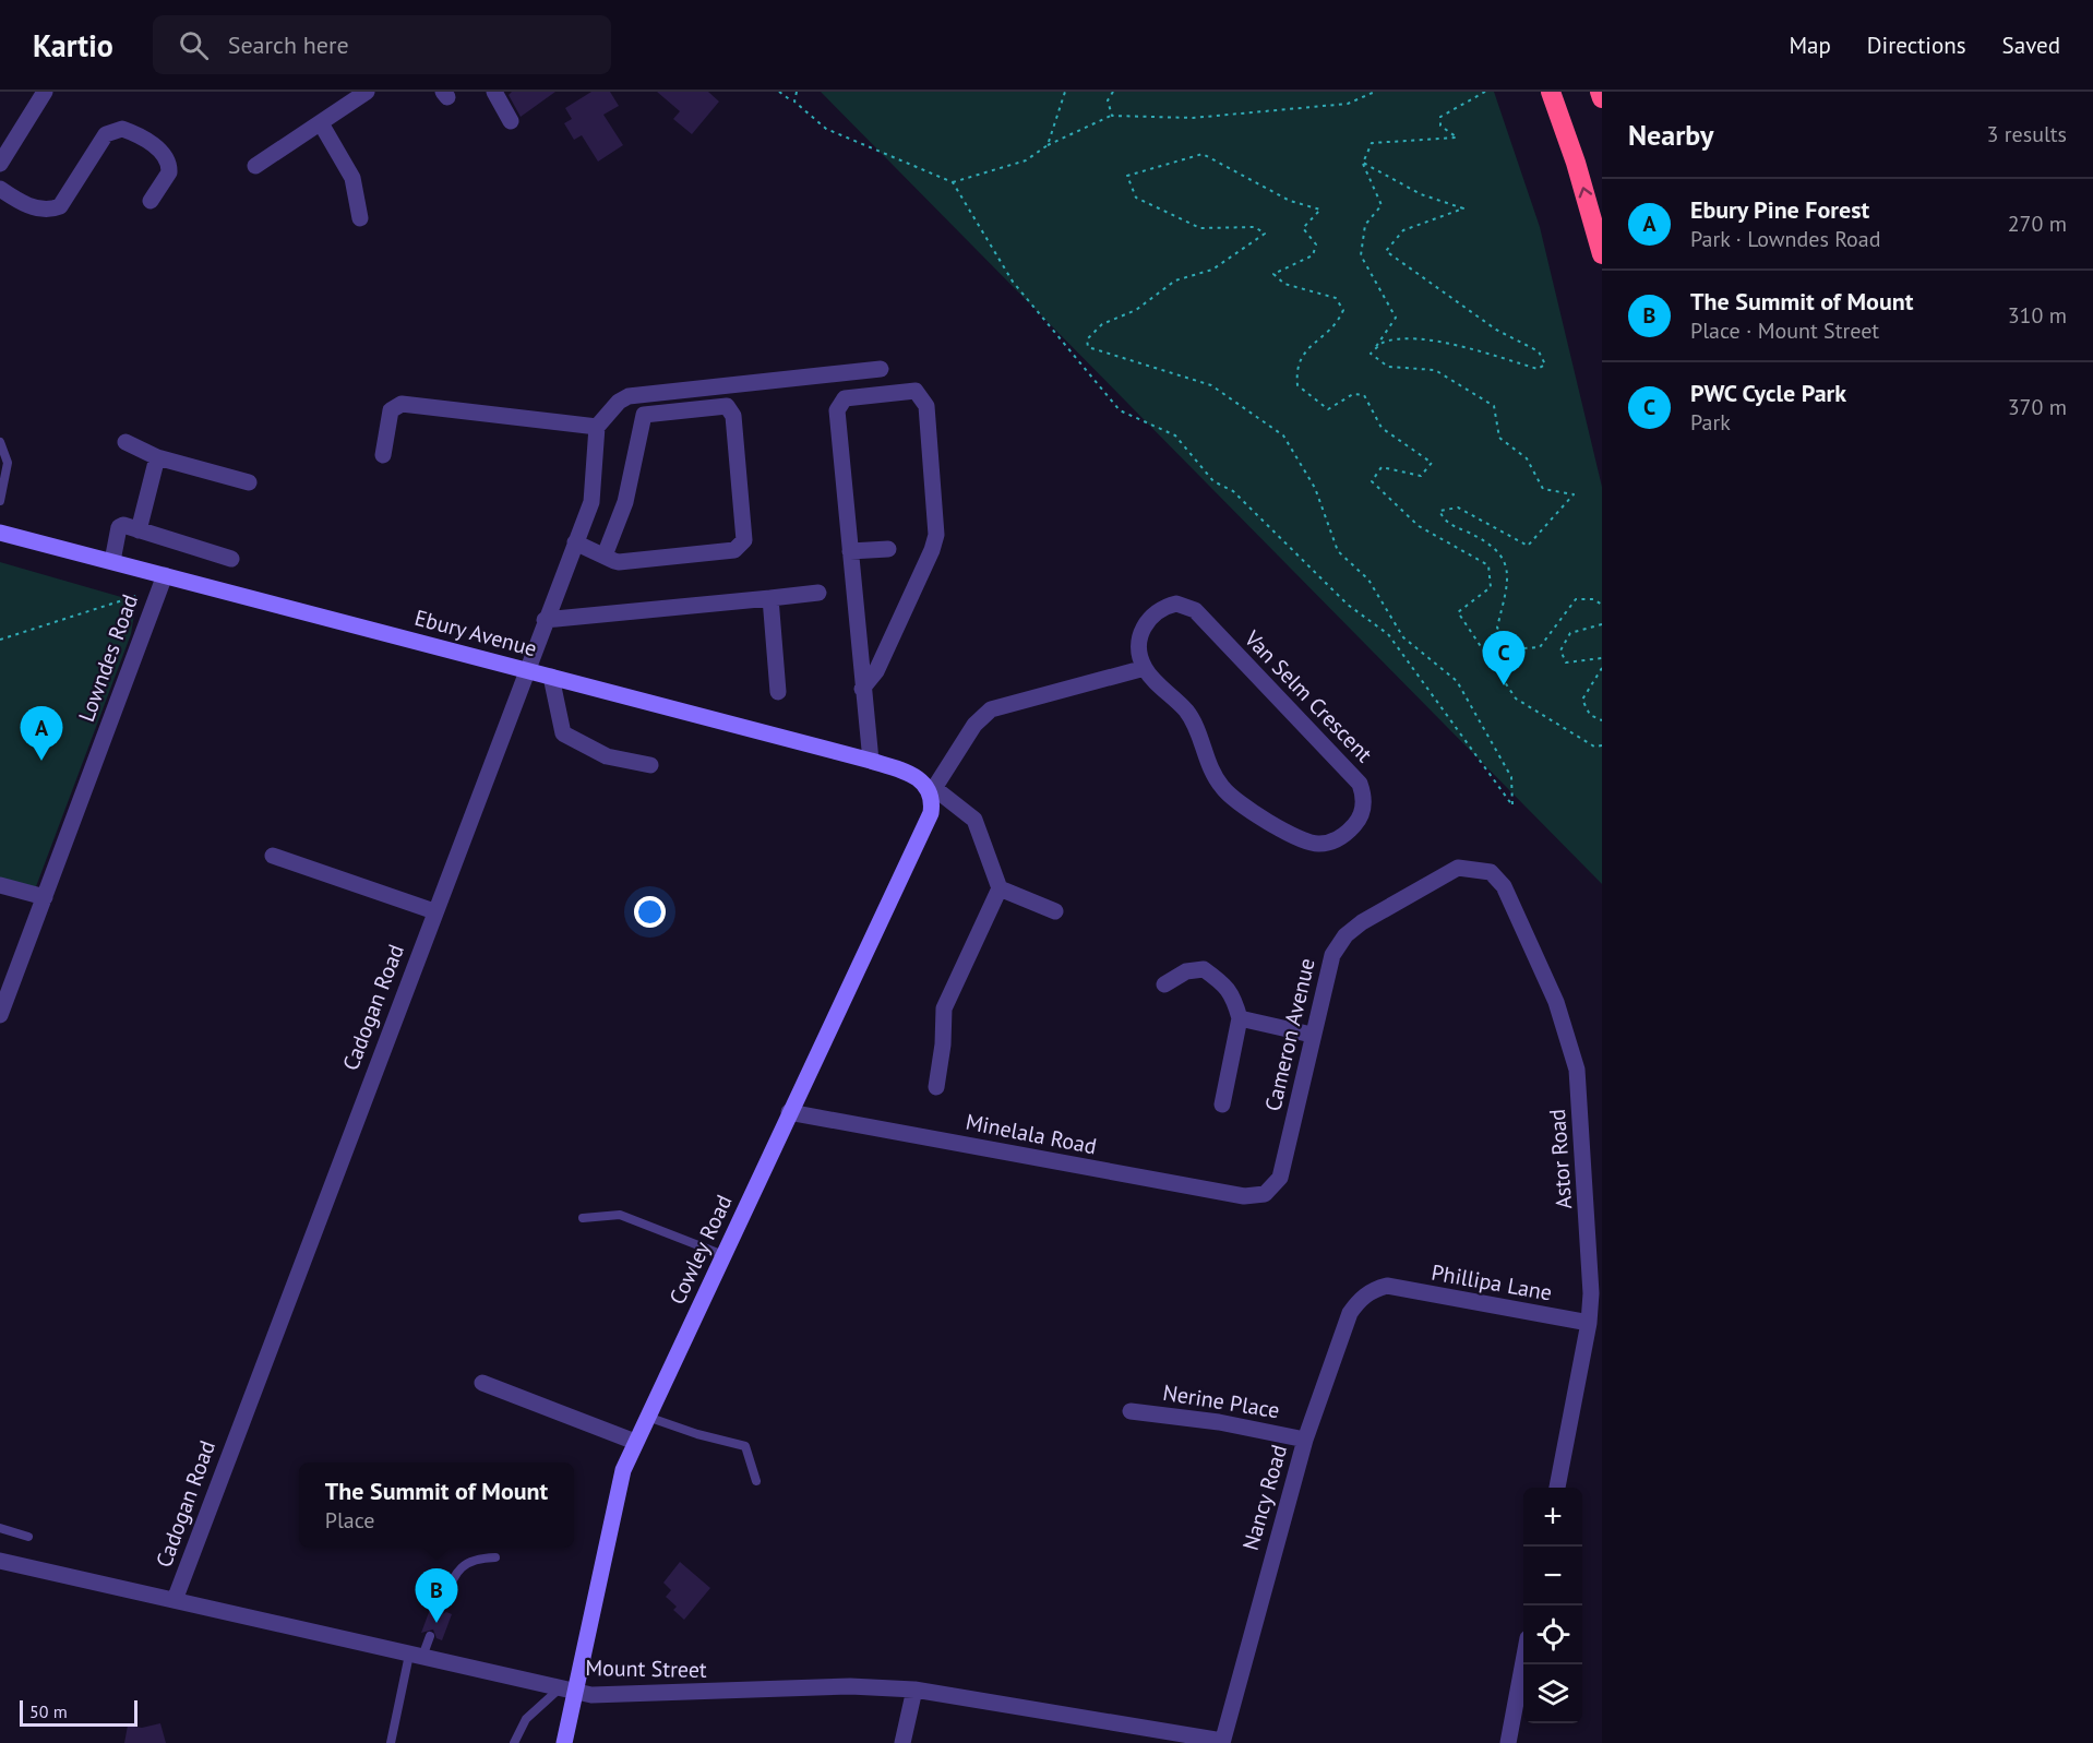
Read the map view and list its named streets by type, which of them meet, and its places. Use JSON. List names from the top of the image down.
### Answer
{
  "streets": {
    "street": [
      "Ebury Avenue",
      "Lowndes Road",
      "Van Selm Crescent",
      "Cadogan Road",
      "Cameron Avenue",
      "Minelala Road",
      "Astor Road",
      "Cowley Road",
      "Phillipa Lane",
      "Nerine Place",
      "Nancy Road",
      "Mount Street"
    ]
  },
  "crossings": [
    ["Ebury Avenue", "Lowndes Road"],
    ["Ebury Avenue", "Cadogan Road"],
    ["Ebury Avenue", "Cowley Road"],
    ["Cadogan Road", "Mount Street"],
    ["Cameron Avenue", "Minelala Road"],
    ["Cameron Avenue", "Astor Road"],
    ["Minelala Road", "Cowley Road"],
    ["Astor Road", "Phillipa Lane"],
    ["Cowley Road", "Mount Street"],
    ["Phillipa Lane", "Nancy Road"],
    ["Nerine Place", "Nancy Road"],
    ["Nancy Road", "Mount Street"]
  ],
  "scale_bar": "50 m",
  "page": {
    "header": "Kartio",
    "search": "Search here",
    "nav": ["Map", "Directions", "Saved"],
    "heading": ["Nearby", "3 results"],
    "list": [
      {
        "mark": "A",
        "name": "Ebury Pine Forest",
        "note": "Park · Lowndes Road",
        "value": "270 m"
      },
      {
        "mark": "B",
        "name": "The Summit of Mount",
        "note": "Place · Mount Street",
        "value": "310 m"
      },
      {
        "mark": "C",
        "name": "PWC Cycle Park",
        "note": "Park",
        "value": "370 m"
      }
    ],
    "pins": ["C", "A", "B"],
    "popup": ["The Summit of Mount", "Place"],
    "map_buttons": ["+", "−"],
    "scale": "50 m"
  }
}
